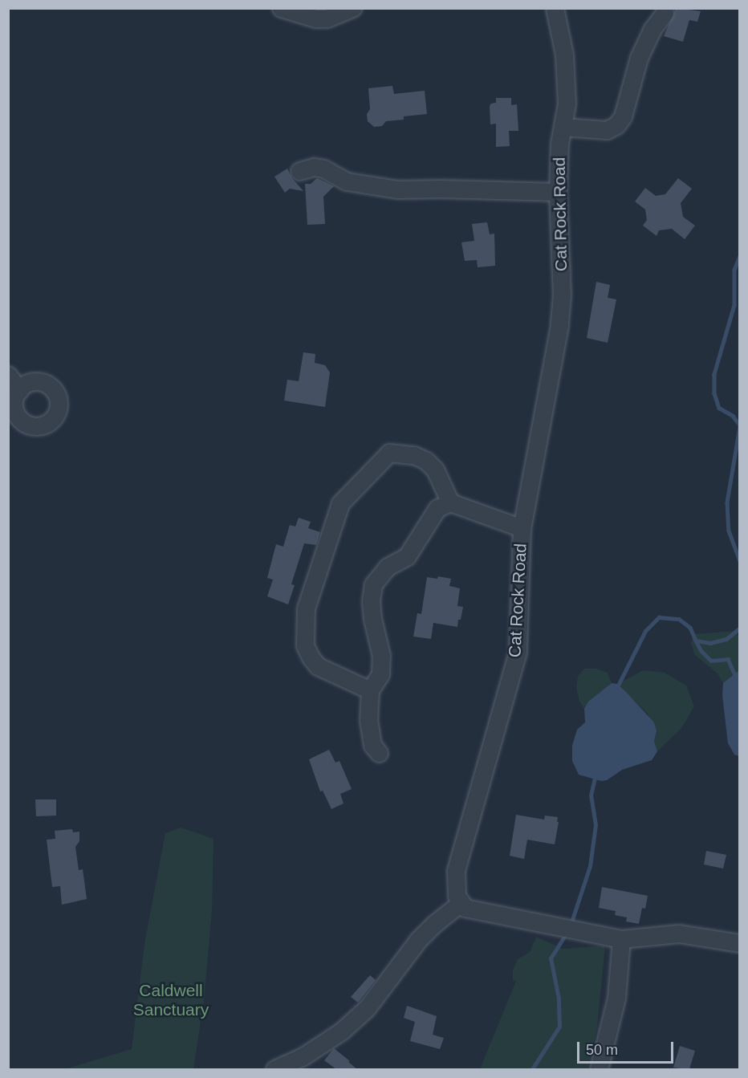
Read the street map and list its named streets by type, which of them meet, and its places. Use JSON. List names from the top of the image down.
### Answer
{
  "streets": {
    "street": ["Cat Rock Road"]
  },
  "parks": ["Caldwell Sanctuary"],
  "scale_bar": "50 m"
}
